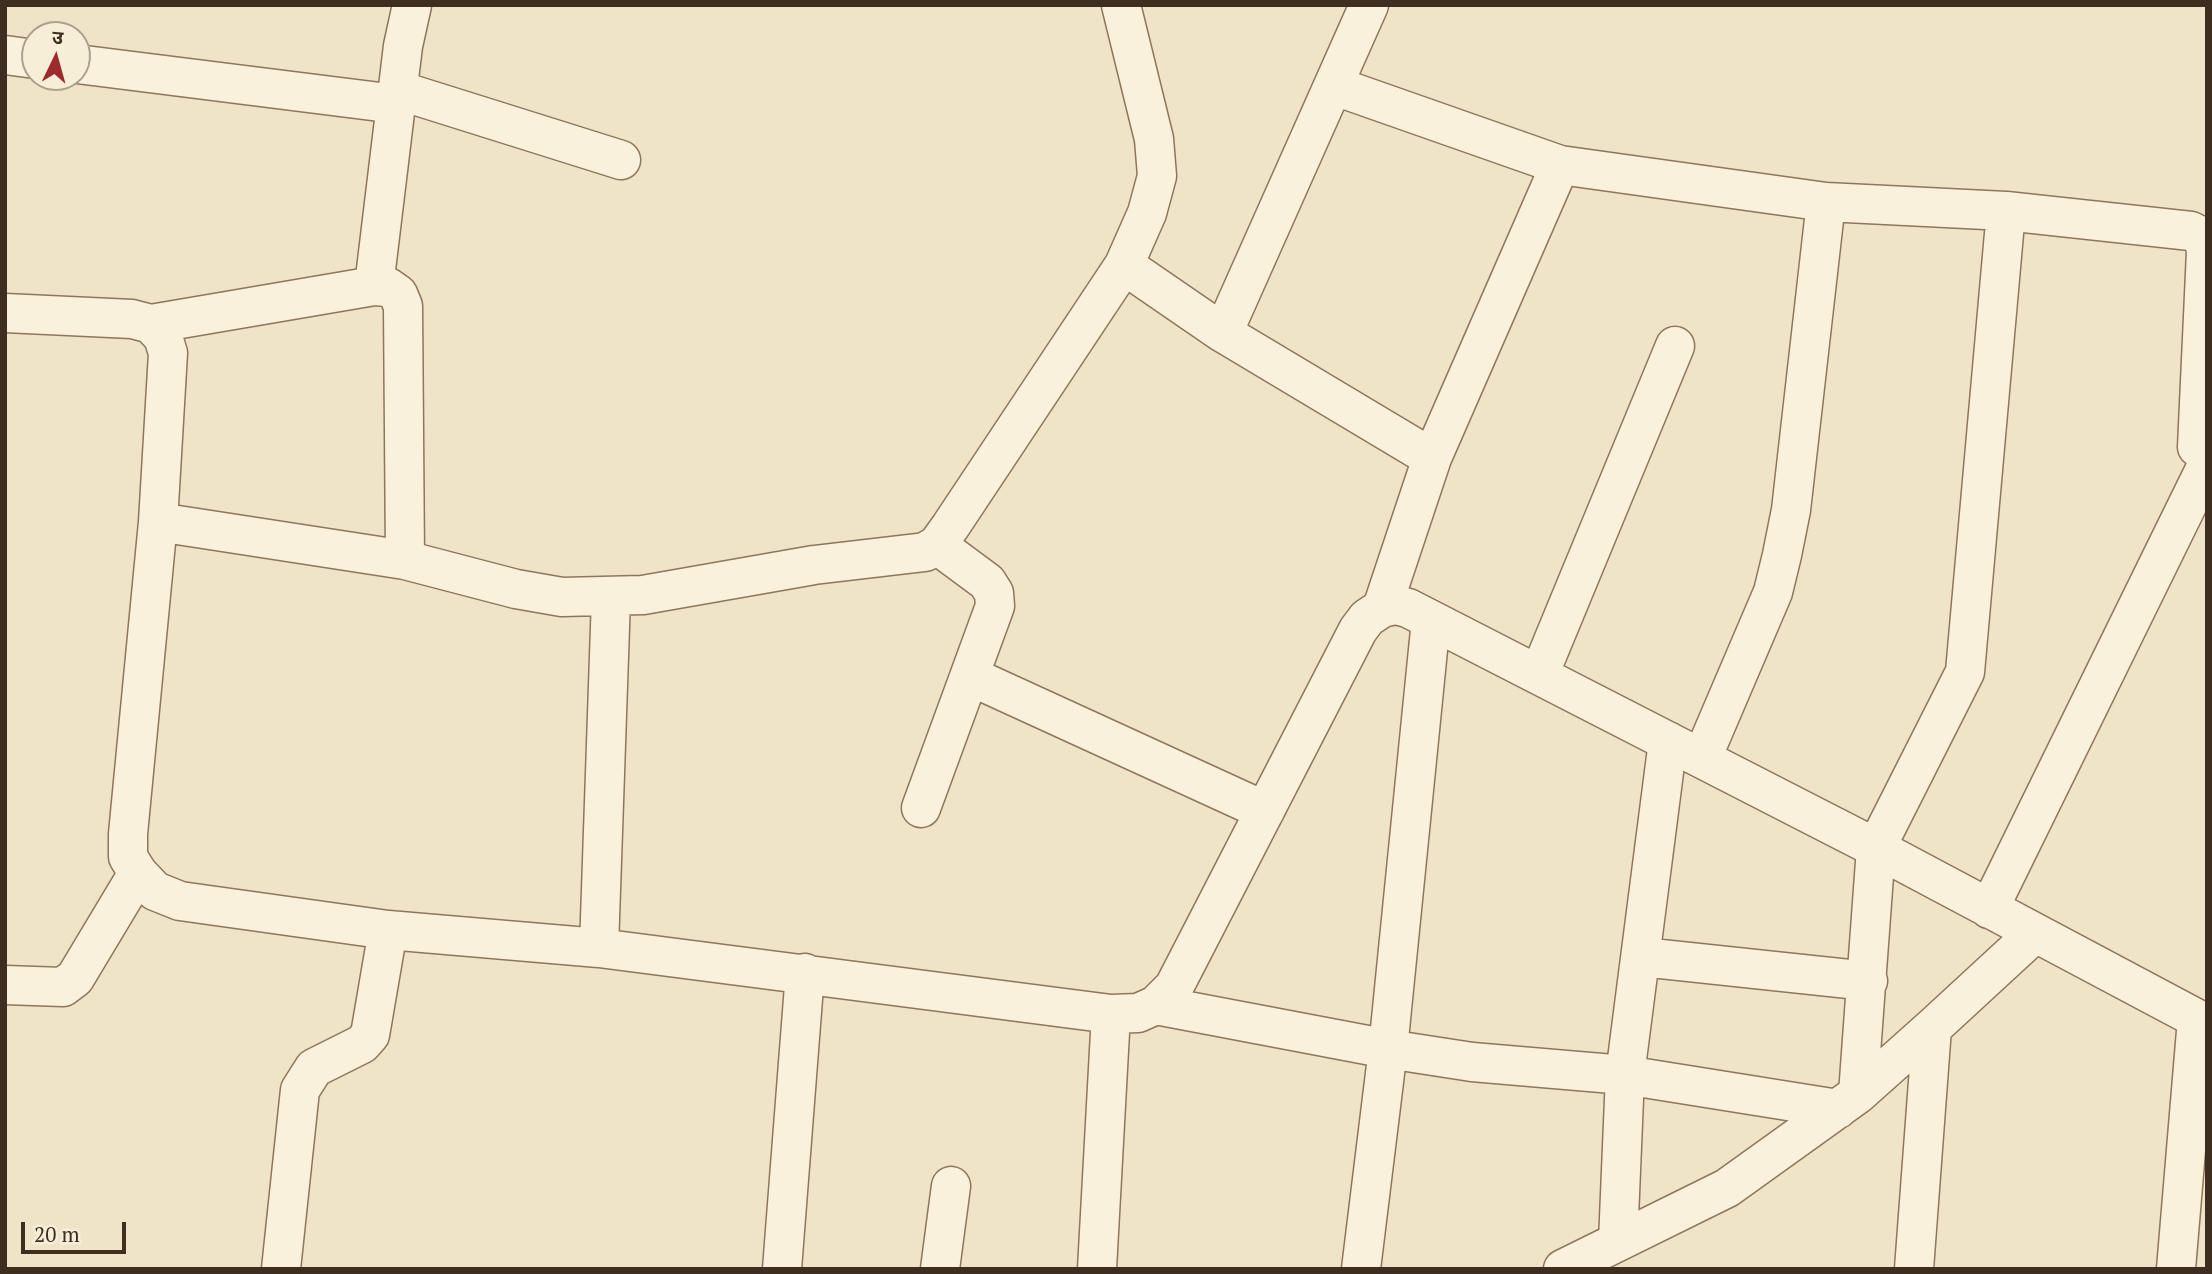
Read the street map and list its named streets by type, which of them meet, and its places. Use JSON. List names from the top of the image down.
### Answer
{
  "scale_bar": "20 m",
  "north": "top"
}
